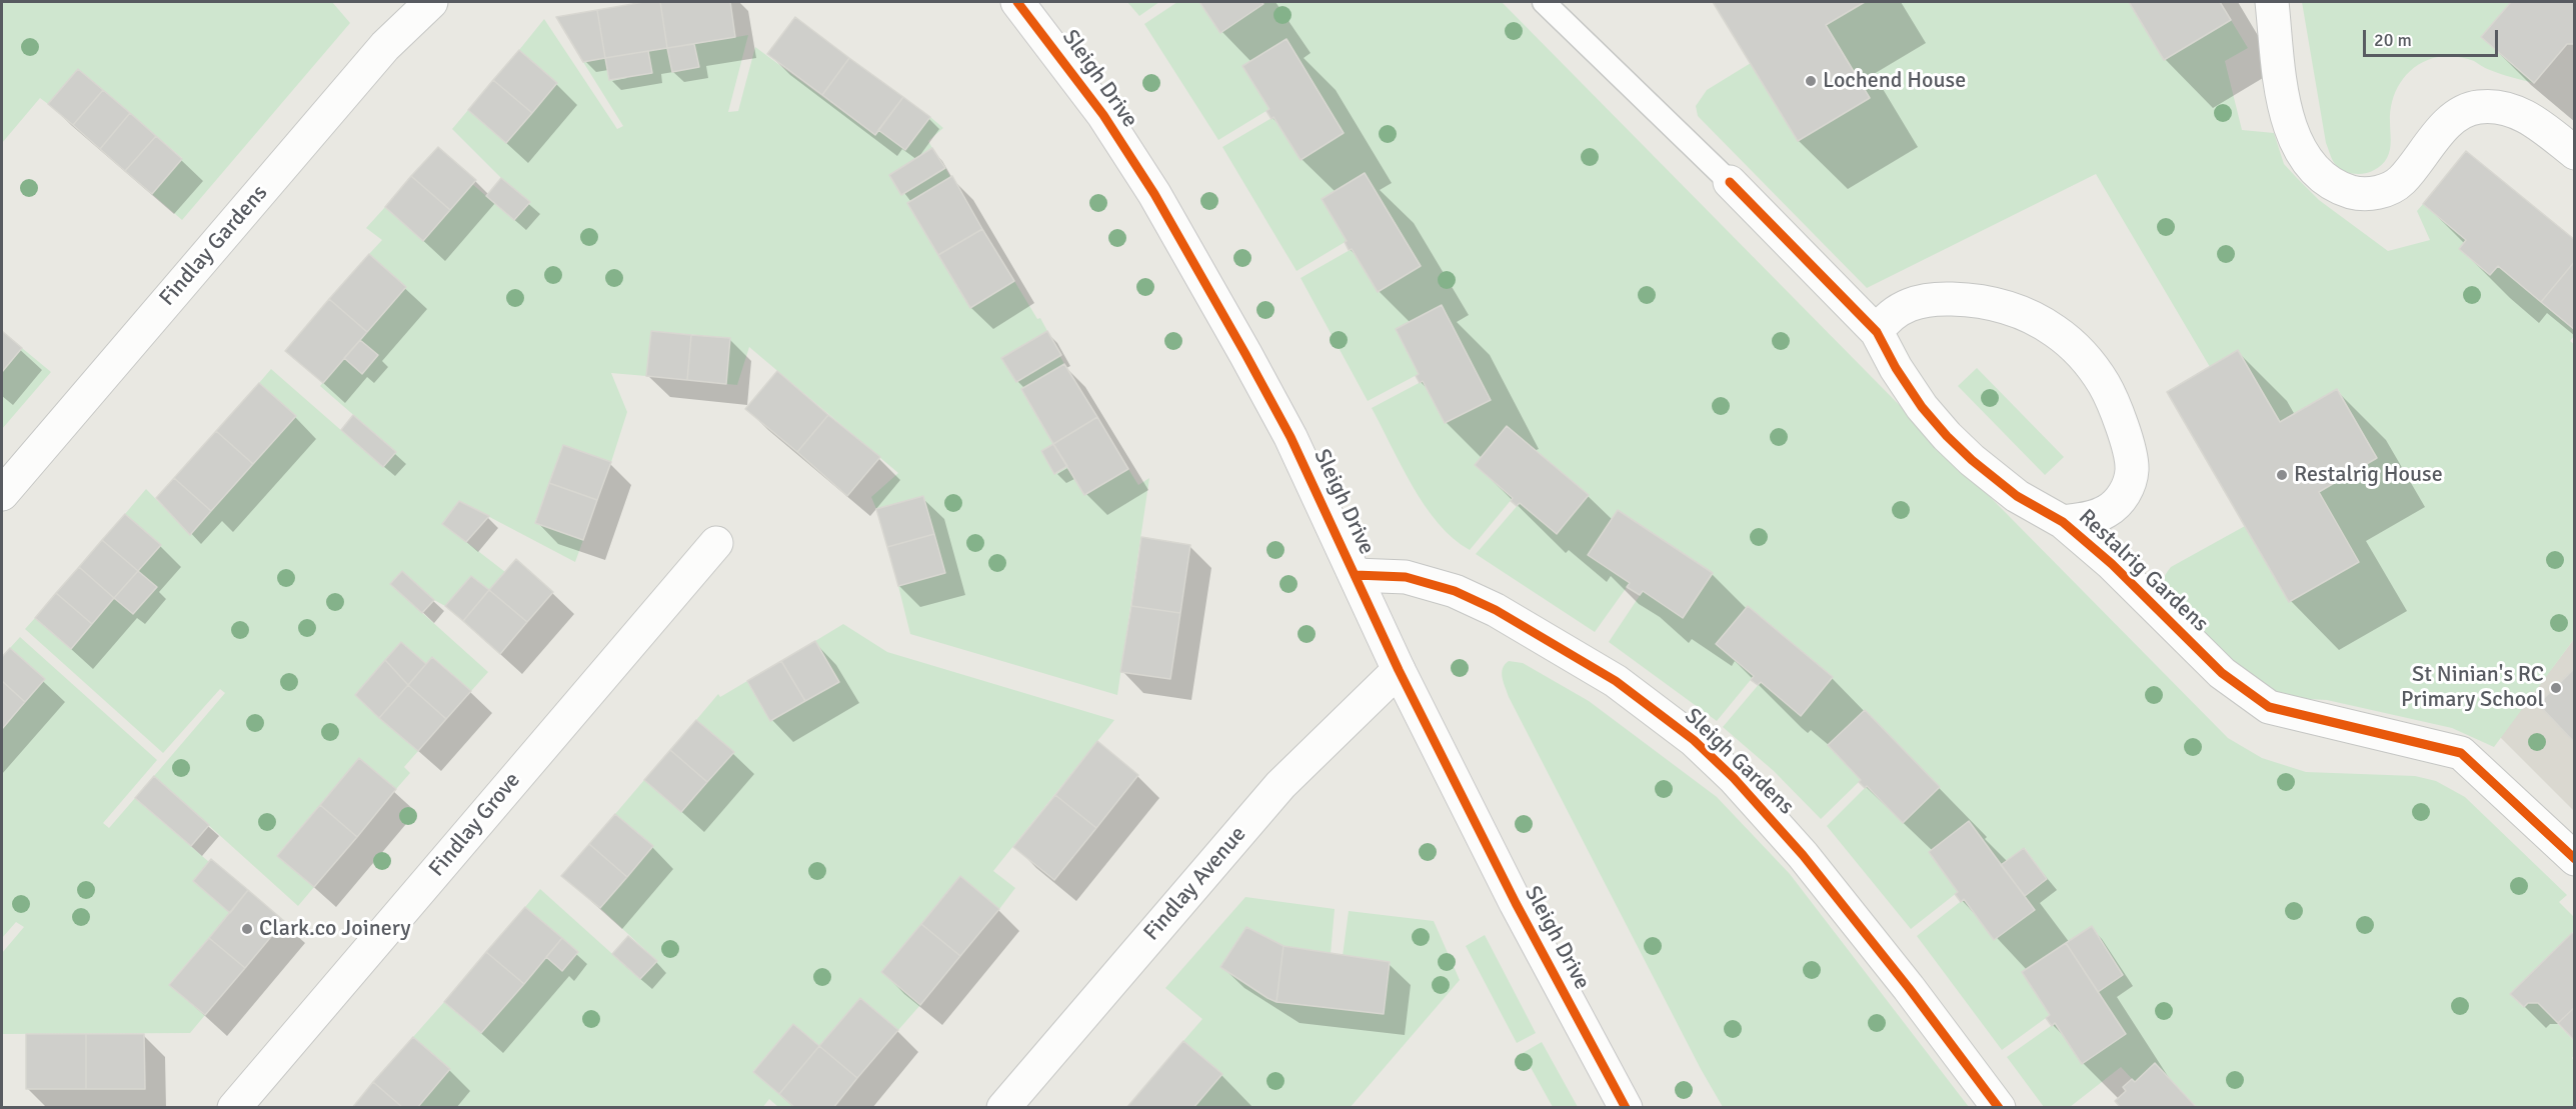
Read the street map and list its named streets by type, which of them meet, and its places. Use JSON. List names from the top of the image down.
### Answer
{
  "streets": {
    "street": [
      "Sleigh Drive",
      "Findlay Gardens",
      "Restalrig Gardens",
      "Sleigh Gardens",
      "Findlay Grove",
      "Findlay Avenue"
    ]
  },
  "crossings": [
    ["Sleigh Drive", "Sleigh Gardens"],
    ["Sleigh Drive", "Findlay Avenue"]
  ],
  "places": [
    "Lochend House",
    "Restalrig House",
    "St Ninian's RC Primary School",
    "Clark.co Joinery"
  ],
  "scale_bar": "20 m"
}
